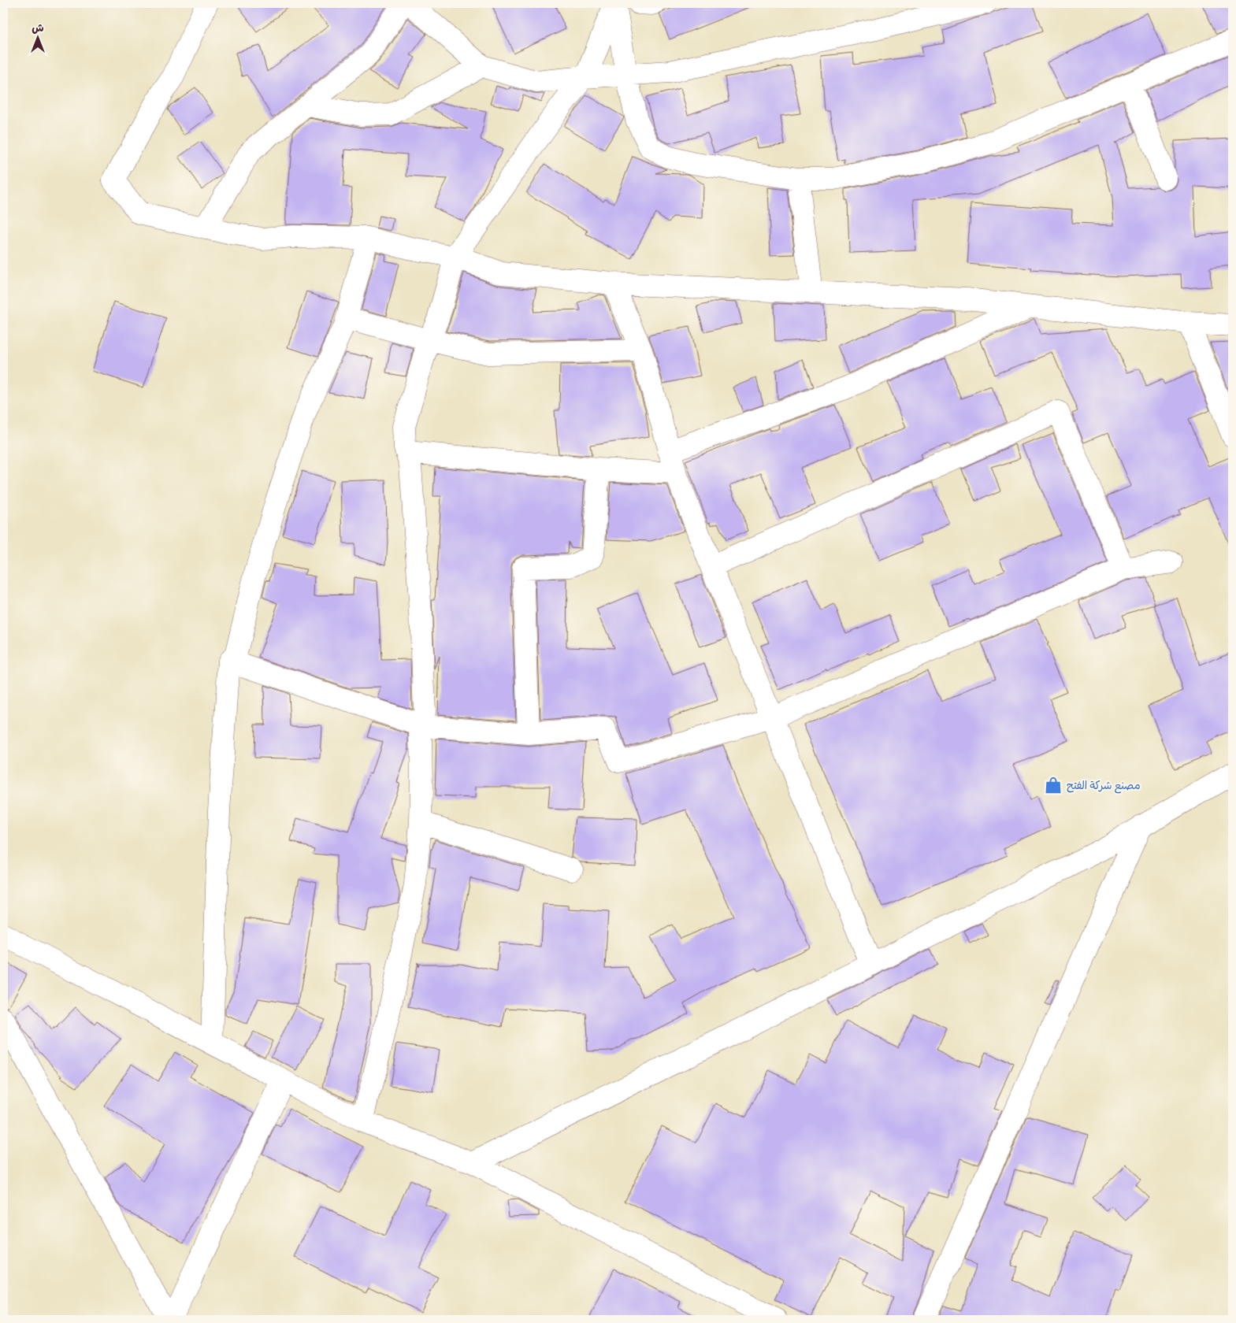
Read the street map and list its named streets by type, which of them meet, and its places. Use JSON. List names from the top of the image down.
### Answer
{
  "places": {
    "shop": ["مصنع شركة الفتح"]
  },
  "north": "top"
}
